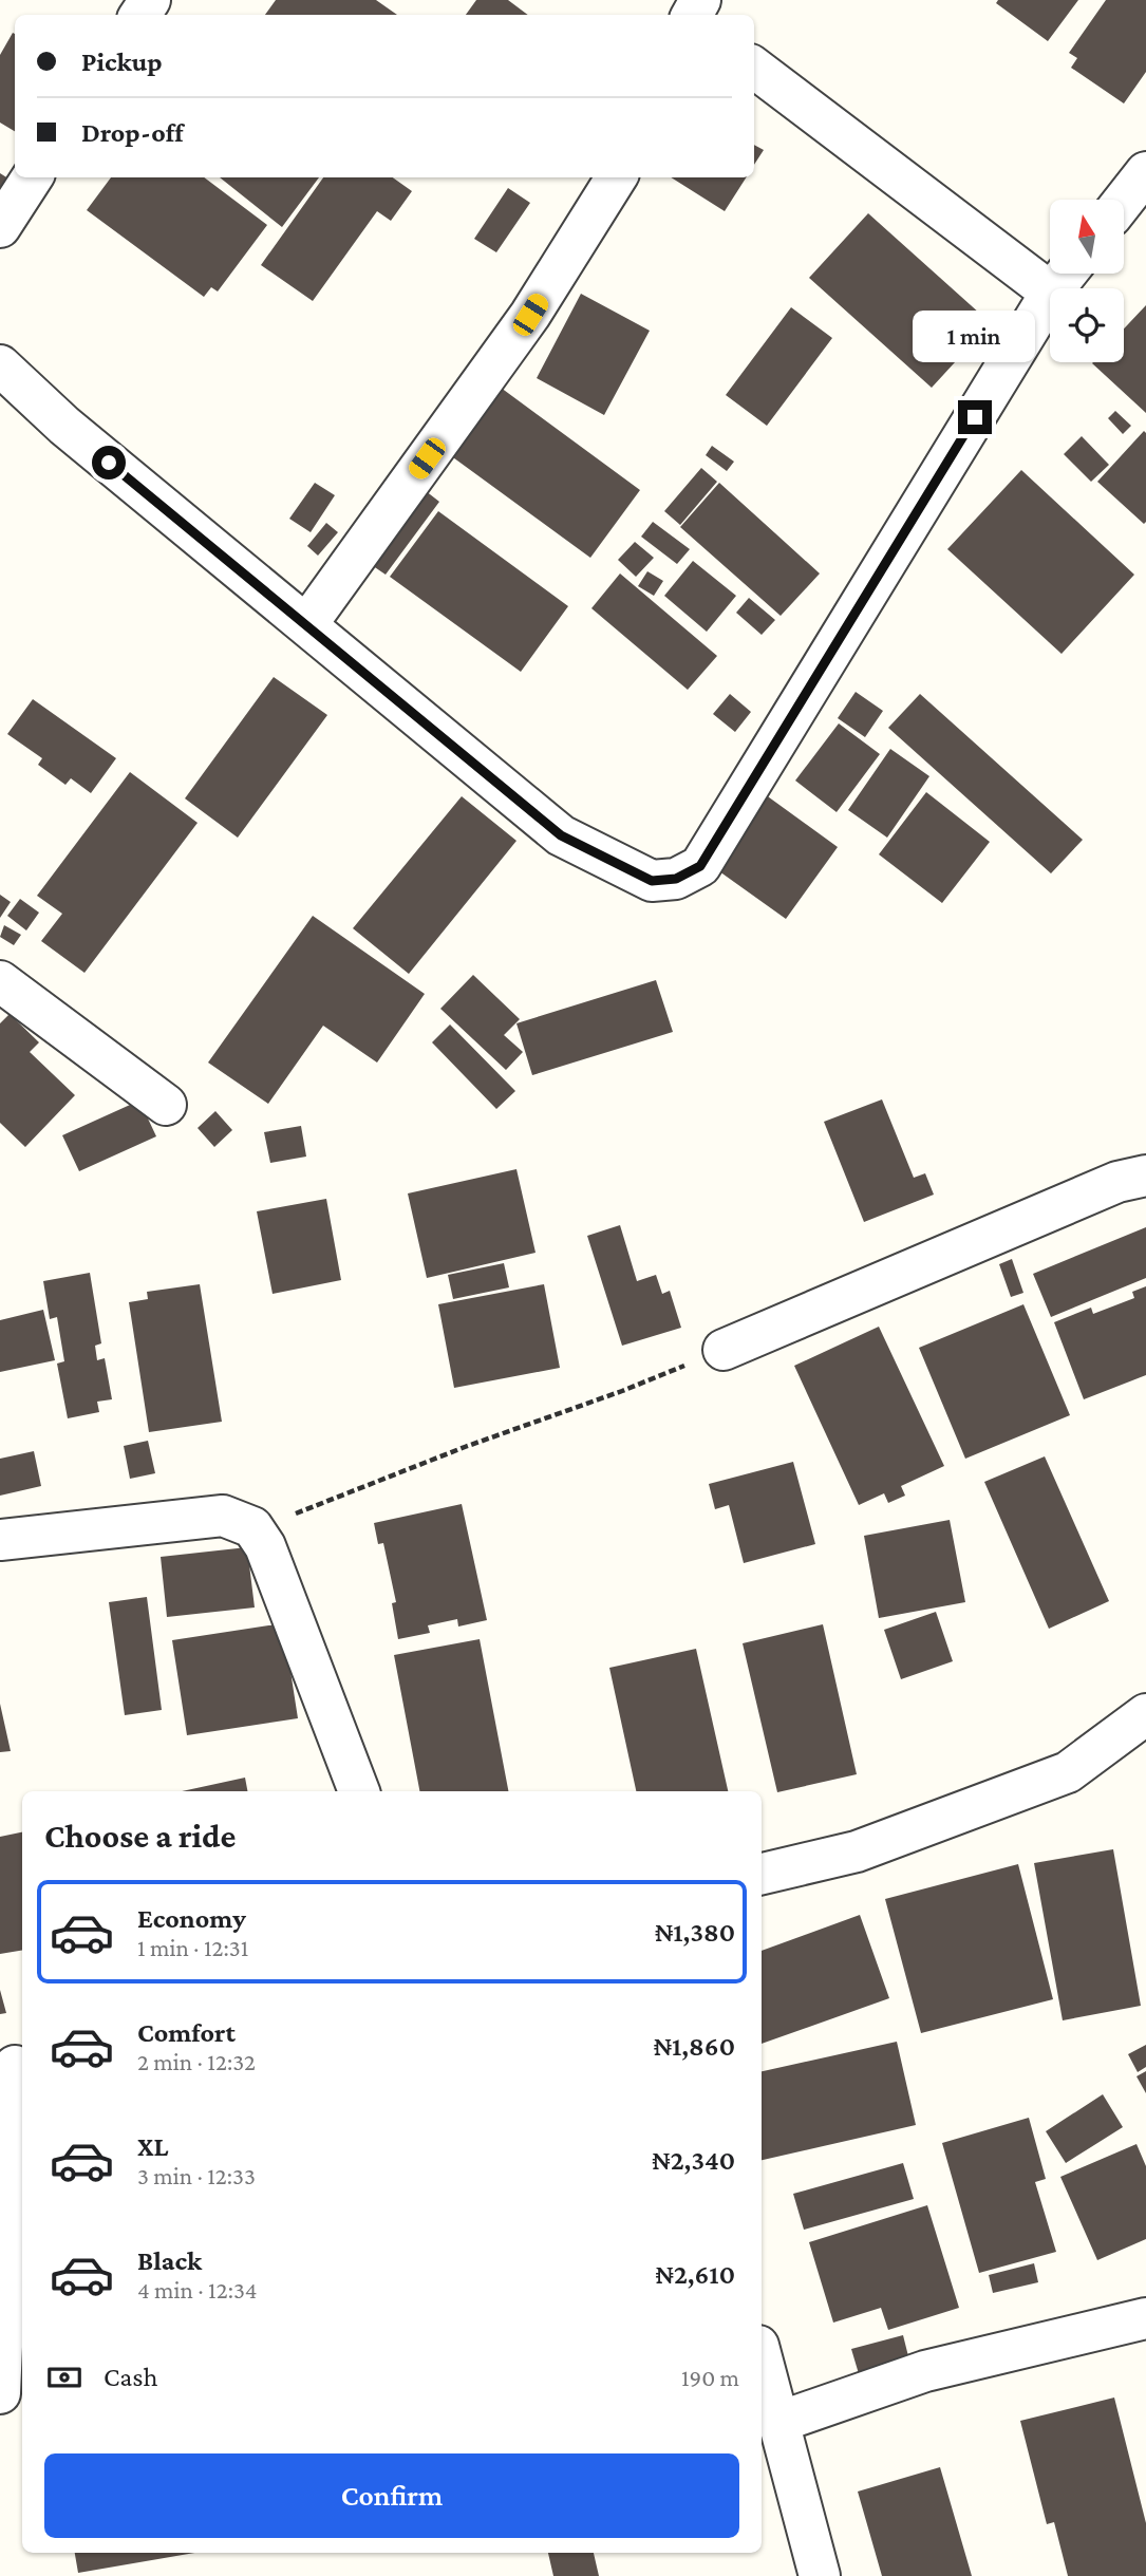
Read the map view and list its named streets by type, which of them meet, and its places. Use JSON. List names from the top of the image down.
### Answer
{
  "north": "top",
  "page": {
    "banner": ["Pickup", "Drop-off"],
    "bubble": "1 min",
    "heading": "Choose a ride",
    "list": [
      {
        "name": "Economy",
        "note": "1 min · 12:31",
        "value": "₦1,380"
      },
      {
        "name": "Comfort",
        "note": "2 min · 12:32",
        "value": "₦1,860"
      },
      {
        "name": "XL",
        "note": "3 min · 12:33",
        "value": "₦2,340"
      },
      {
        "name": "Black",
        "note": "4 min · 12:34",
        "value": "₦2,610"
      }
    ],
    "pay": ["Cash", "190 m"],
    "buttons": "Confirm"
  }
}
